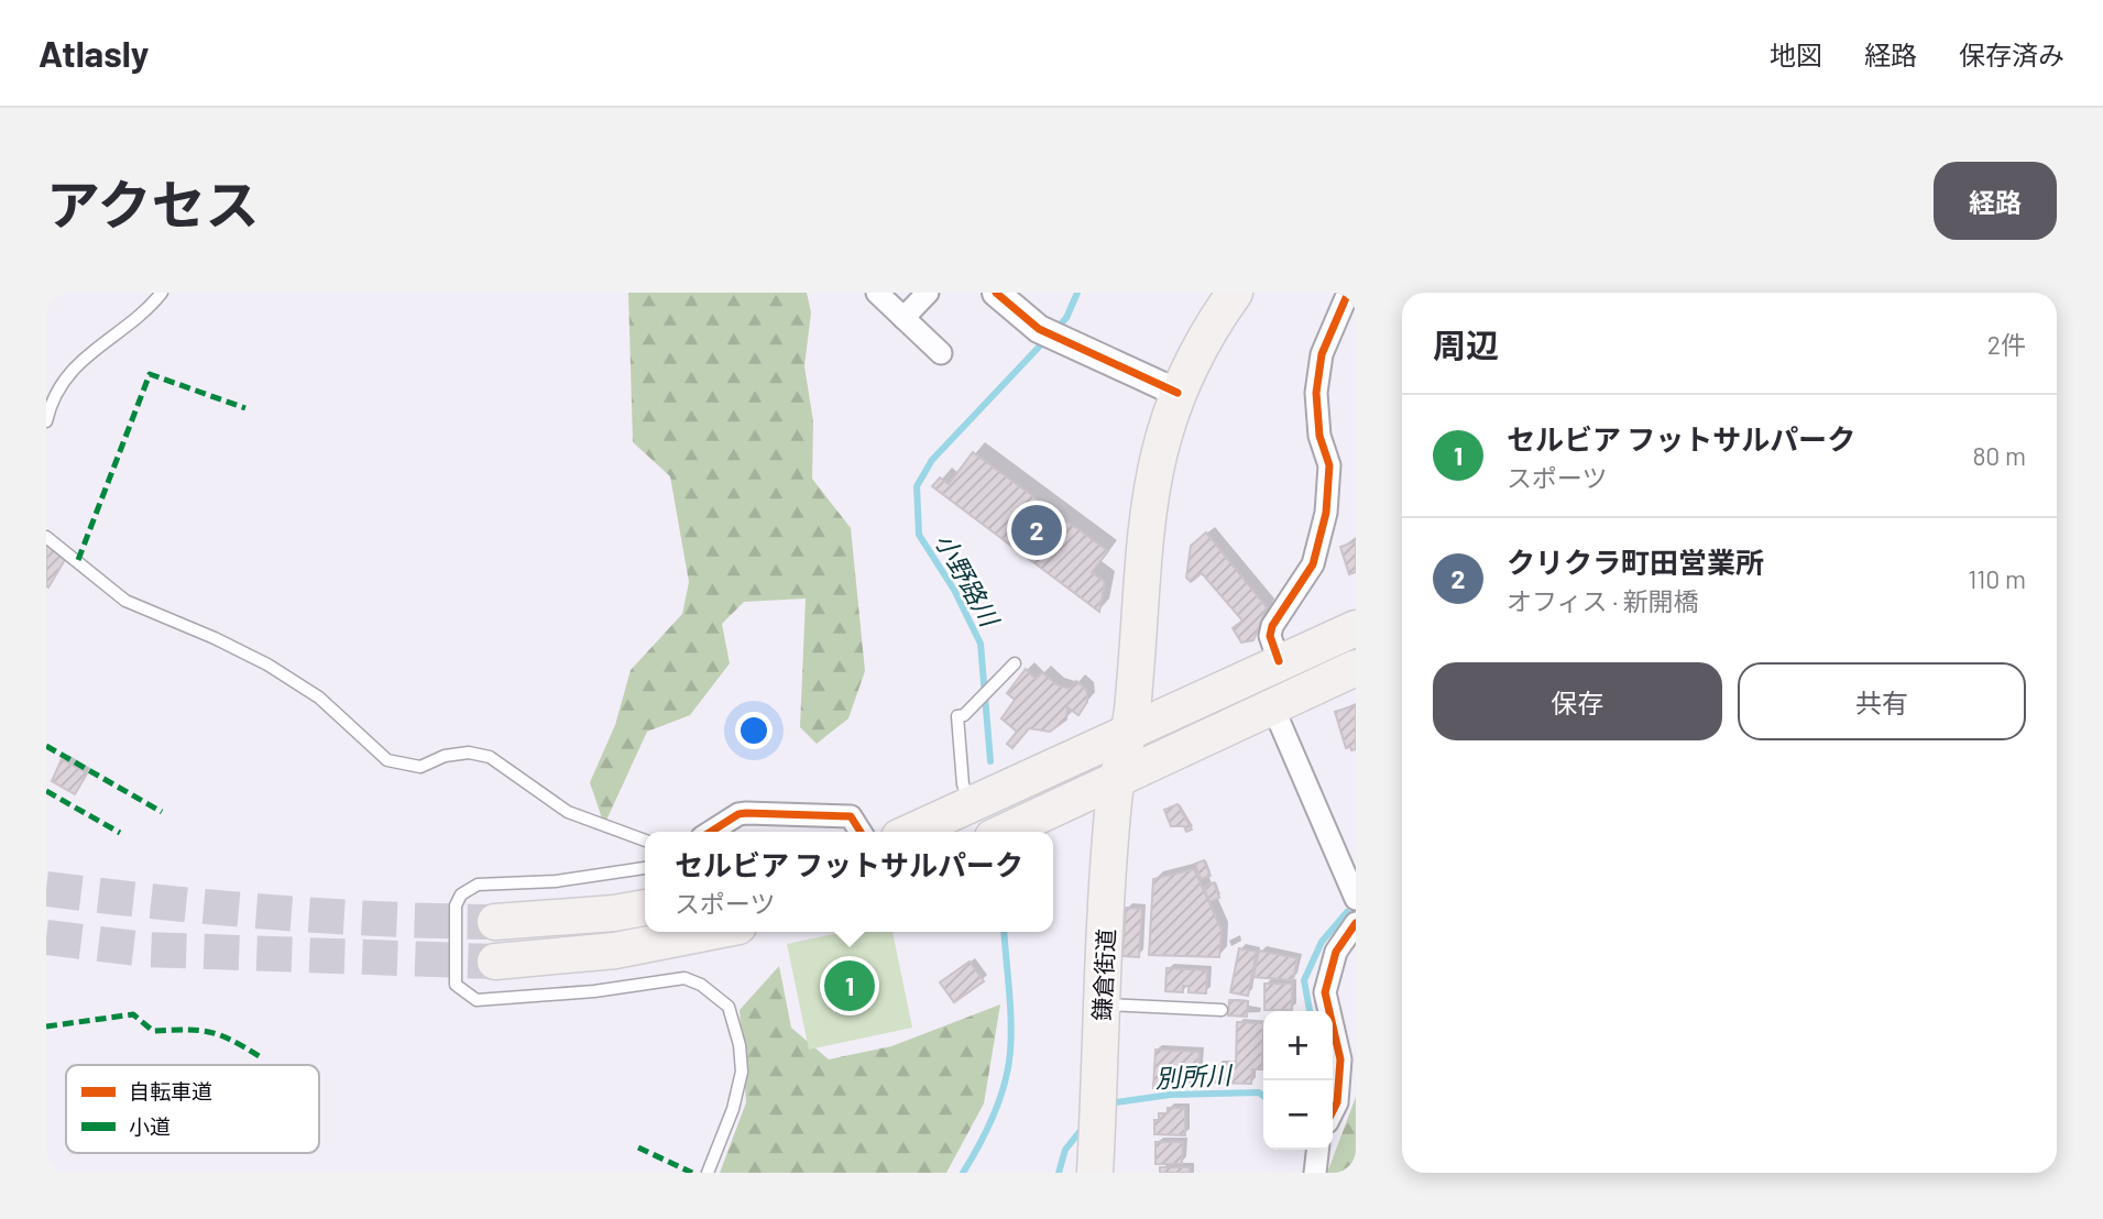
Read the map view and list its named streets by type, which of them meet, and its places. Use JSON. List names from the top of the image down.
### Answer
{
  "streets": {
    "main road": ["鎌倉街道"]
  },
  "water": ["小野路川", "別所川"],
  "legend": ["自転車道", "小道"],
  "page": {
    "header": "Atlasly",
    "nav": ["地図", "経路", "保存済み"],
    "title": "アクセス",
    "buttons": [
      "経路",
      ["保存", "共有"]
    ],
    "heading": ["周辺", "2件"],
    "list": [
      {
        "mark": "1",
        "name": "セルビア フットサルパーク",
        "note": "スポーツ",
        "value": "80 m"
      },
      {
        "mark": "2",
        "name": "クリクラ町田営業所",
        "note": "オフィス · 新開橋",
        "value": "110 m"
      }
    ],
    "pins": ["2", "1"],
    "popup": ["セルビア フットサルパーク", "スポーツ"],
    "map_buttons": ["+", "−"]
  }
}
